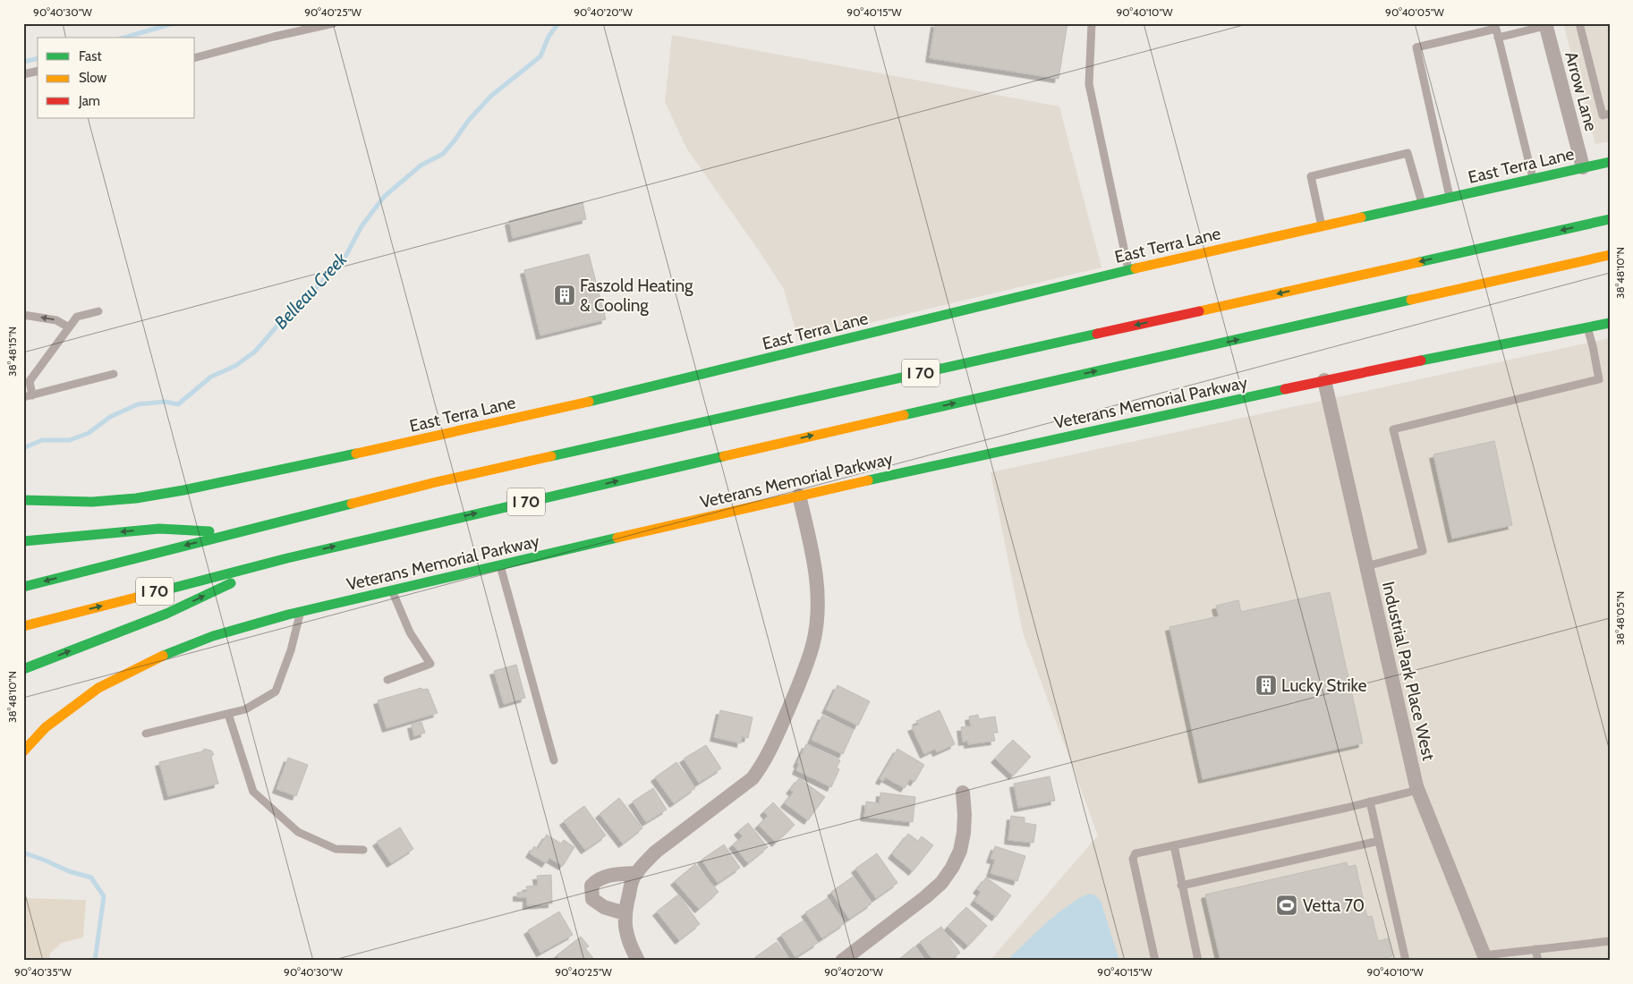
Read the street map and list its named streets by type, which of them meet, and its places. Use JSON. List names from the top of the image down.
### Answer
{
  "streets": {
    "main road": ["East Terra Lane", "I 70", "Veterans Memorial Parkway"],
    "street": ["Arrow Lane", "Industrial Park Place West"]
  },
  "crossings": [
    ["Arrow Lane", "East Terra Lane"],
    ["Veterans Memorial Parkway", "Industrial Park Place West"]
  ],
  "water": ["Belleau Creek"],
  "places": {
    "building": ["Faszold Heating & Cooling", "Lucky Strike"],
    "sports": ["Vetta 70"]
  },
  "legend": ["Fast", "Slow", "Jam"],
  "coordinates": [
    "90°40'30\"W",
    "90°40'25\"W",
    "90°40'20\"W",
    "90°40'15\"W",
    "90°40'10\"W",
    "90°40'05\"W",
    "38°48'10\"N",
    "38°48'15\"N",
    "38°48'05\"N",
    "90°40'35\"W"
  ]
}
